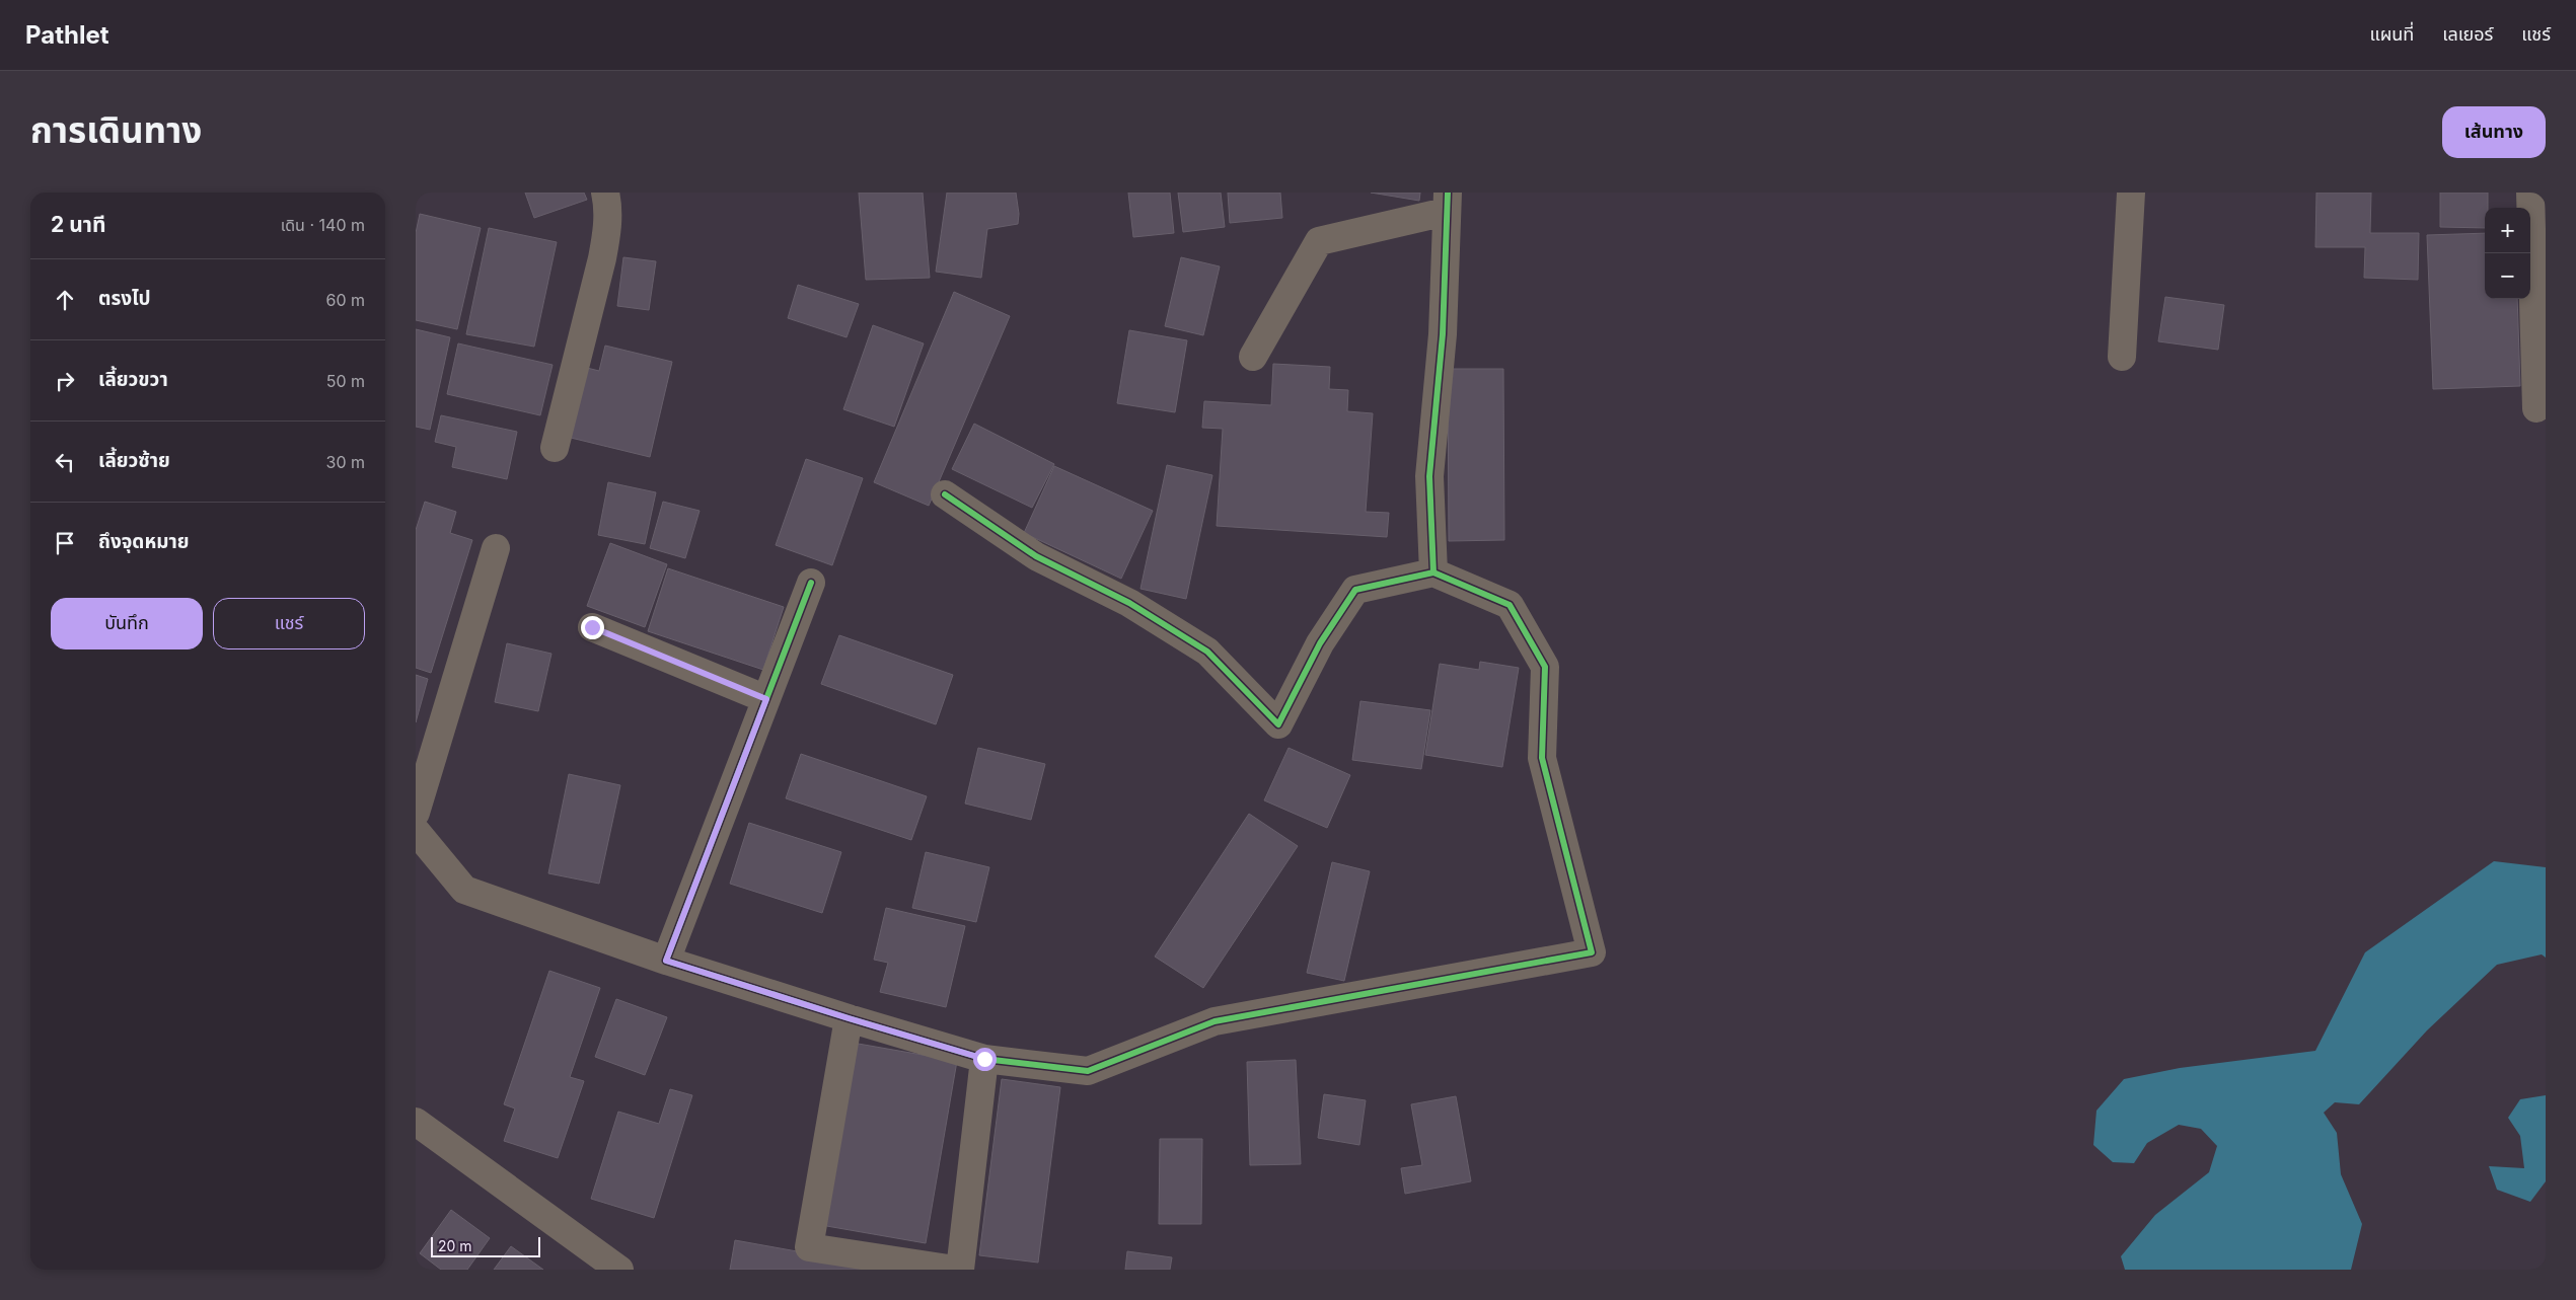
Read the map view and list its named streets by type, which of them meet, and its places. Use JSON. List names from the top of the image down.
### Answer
{
  "scale_bar": "20 m",
  "page": {
    "header": "Pathlet",
    "nav": ["แผนที่", "เลเยอร์", "แชร์"],
    "title": "การเดินทาง",
    "buttons": [
      "เส้นทาง",
      ["บันทึก", "แชร์"]
    ],
    "heading": ["2 นาที", "เดิน · 140 m"],
    "map_buttons": ["+", "−"],
    "list": [
      ["ตรงไป", "60 m"],
      ["เลี้ยวขวา", "50 m"],
      ["เลี้ยวซ้าย", "30 m"],
      "ถึงจุดหมาย"
    ],
    "scale": "20 m"
  }
}
